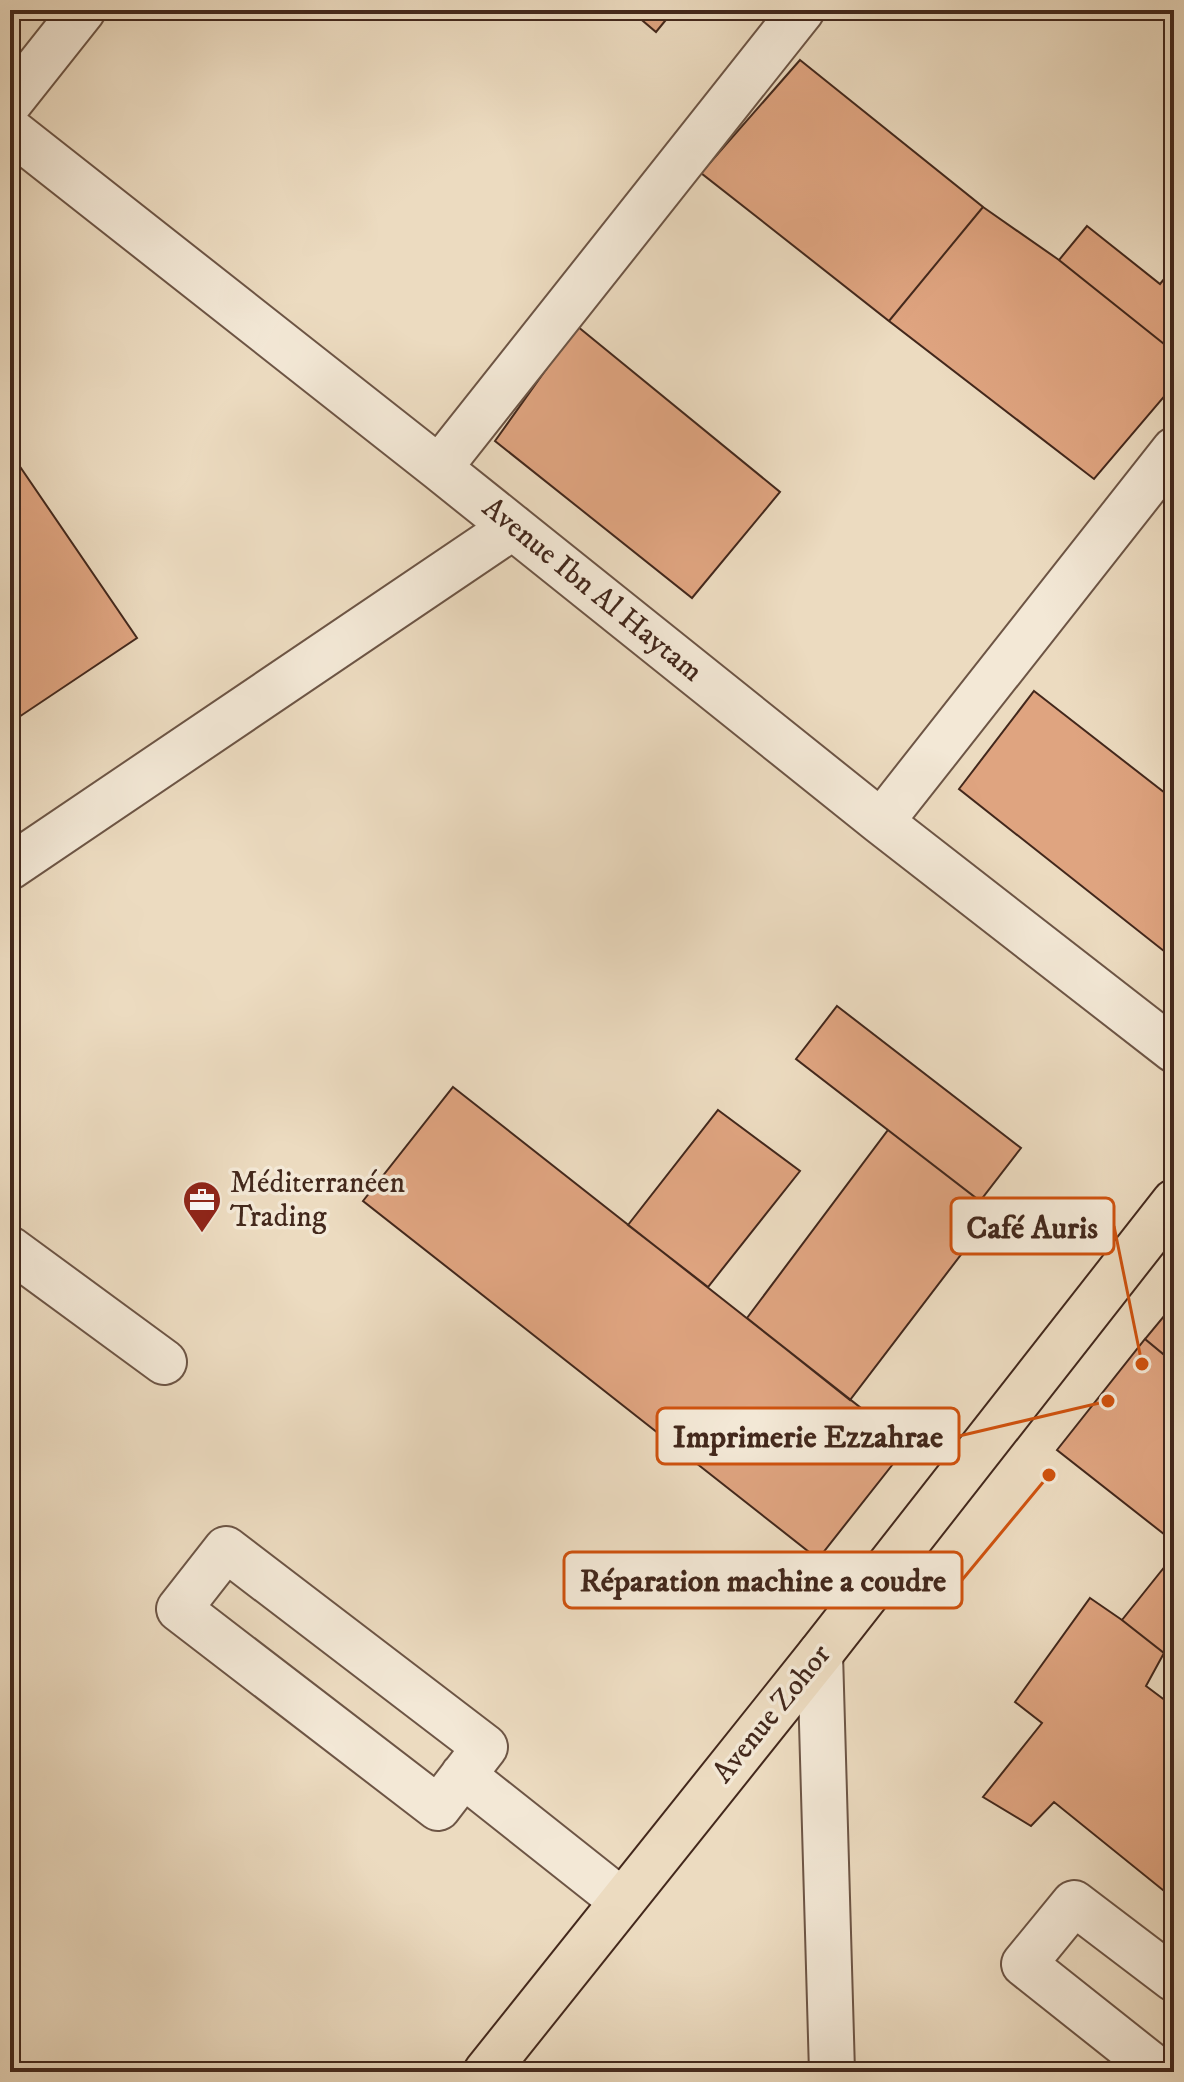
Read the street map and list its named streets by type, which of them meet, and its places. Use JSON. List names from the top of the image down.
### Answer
{
  "streets": {
    "main road": ["Avenue Zohor"],
    "street": ["Avenue Ibn Al Haytam"]
  },
  "places": {
    "office": ["Méditerranéen Trading"],
    "other": ["Café Auris", "Imprimerie Ezzahrae", "Réparation machine a coudre"]
  }
}
